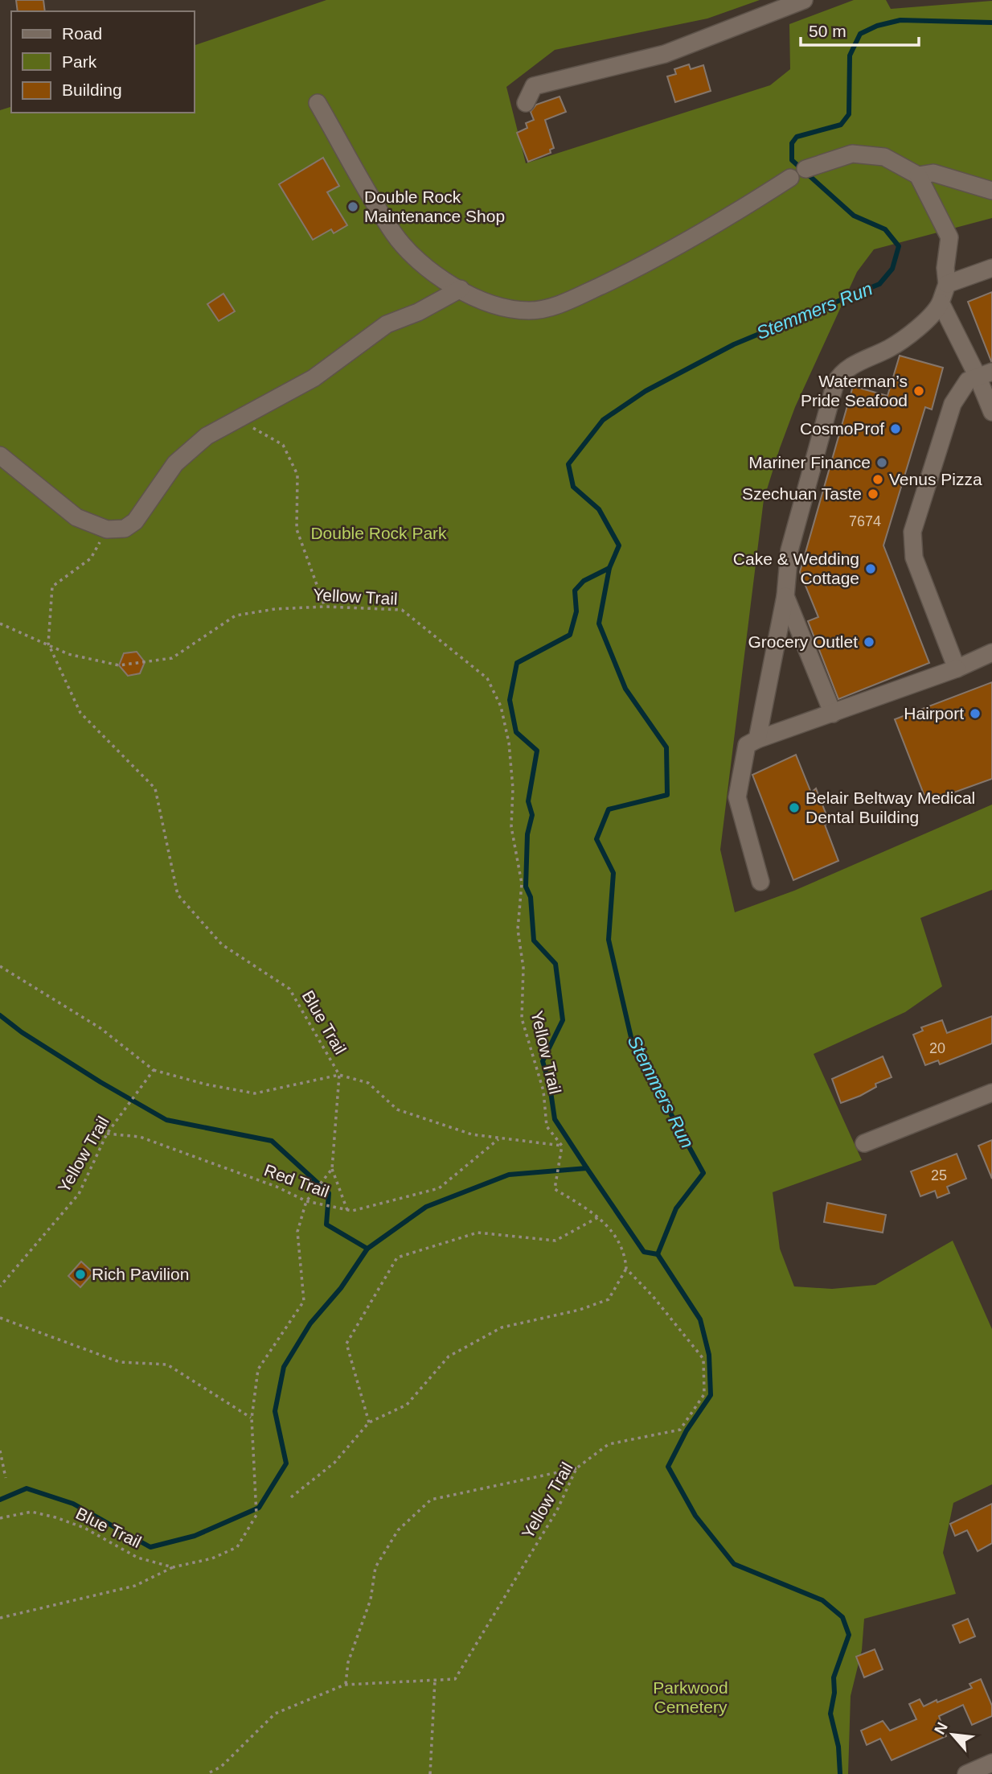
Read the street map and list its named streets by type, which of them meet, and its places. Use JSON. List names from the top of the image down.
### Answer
{
  "streets": {
    "path": ["Yellow Trail", "Blue Trail", "Red Trail"]
  },
  "crossings": [
    ["Yellow Trail", "Blue Trail"],
    ["Yellow Trail", "Red Trail"],
    ["Blue Trail", "Red Trail"]
  ],
  "water": ["Stemmers Run"],
  "parks": ["Double Rock Park", "Parkwood Cemetery"],
  "places": [
    "Double Rock Maintenance Shop",
    "Waterman’s Pride Seafood",
    "CosmoProf",
    "Mariner Finance",
    "Venus Pizza",
    "Szechuan Taste",
    "Cake & Wedding Cottage",
    "Grocery Outlet",
    "Hairport",
    "Belair Beltway Medical Dental Building",
    "Rich Pavilion"
  ],
  "house_numbers": ["7674", "20", "25"],
  "legend": ["Road", "Park", "Building"],
  "scale_bar": "50 m",
  "north": "top left"
}
